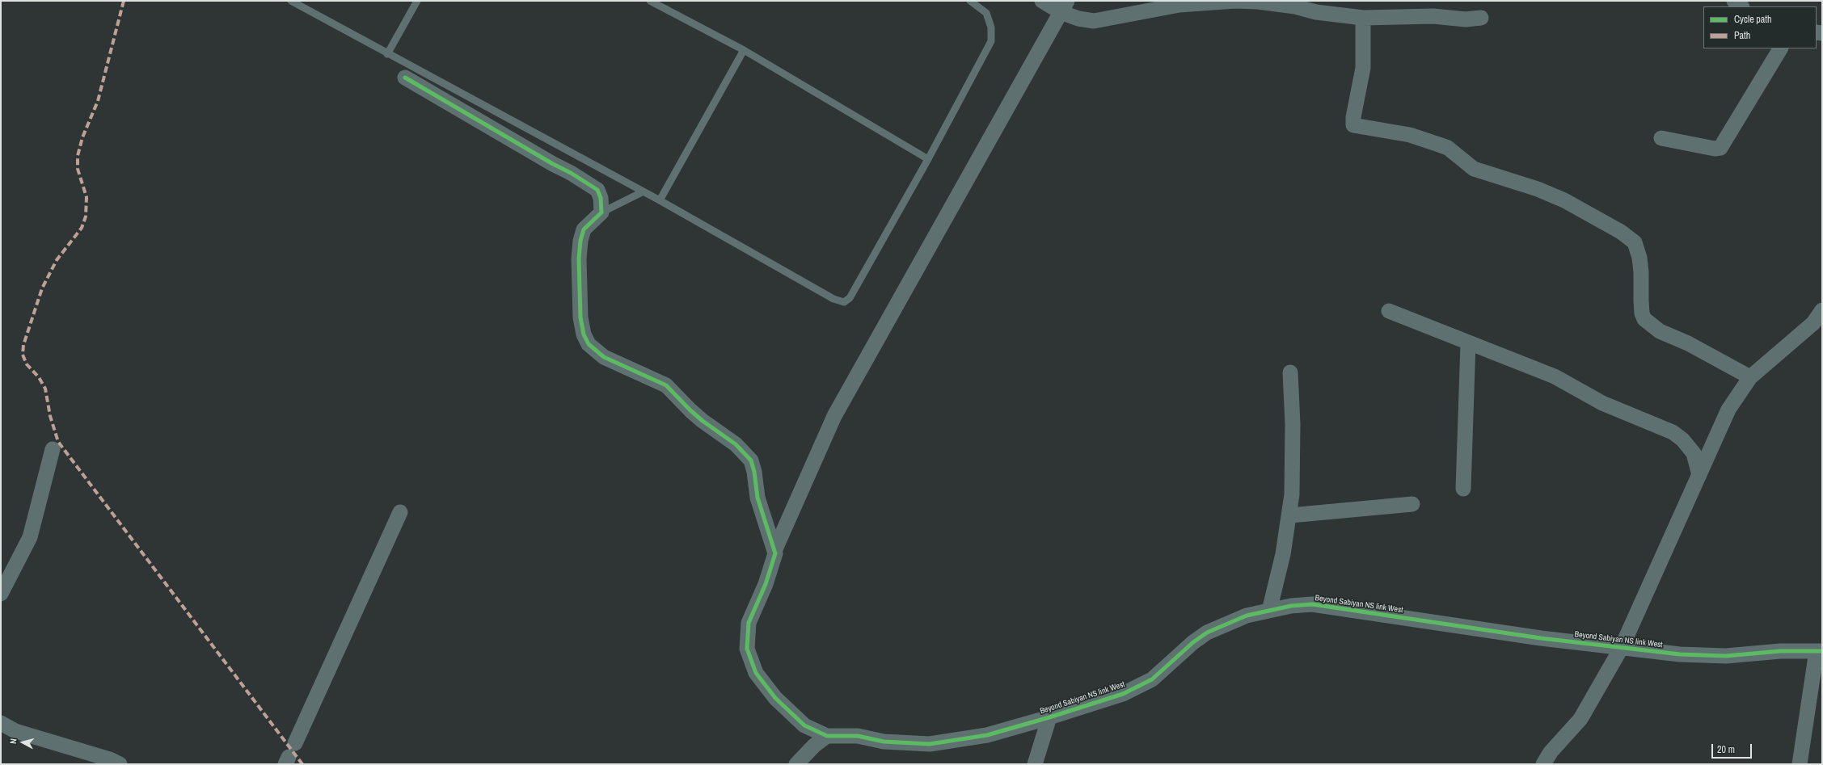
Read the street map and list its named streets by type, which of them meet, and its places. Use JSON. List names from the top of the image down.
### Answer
{
  "streets": {
    "street": ["Beyond Sabiyan NS link West"]
  },
  "legend": ["Cycle path", "Path"],
  "scale_bar": "20 m",
  "north": "left"
}
